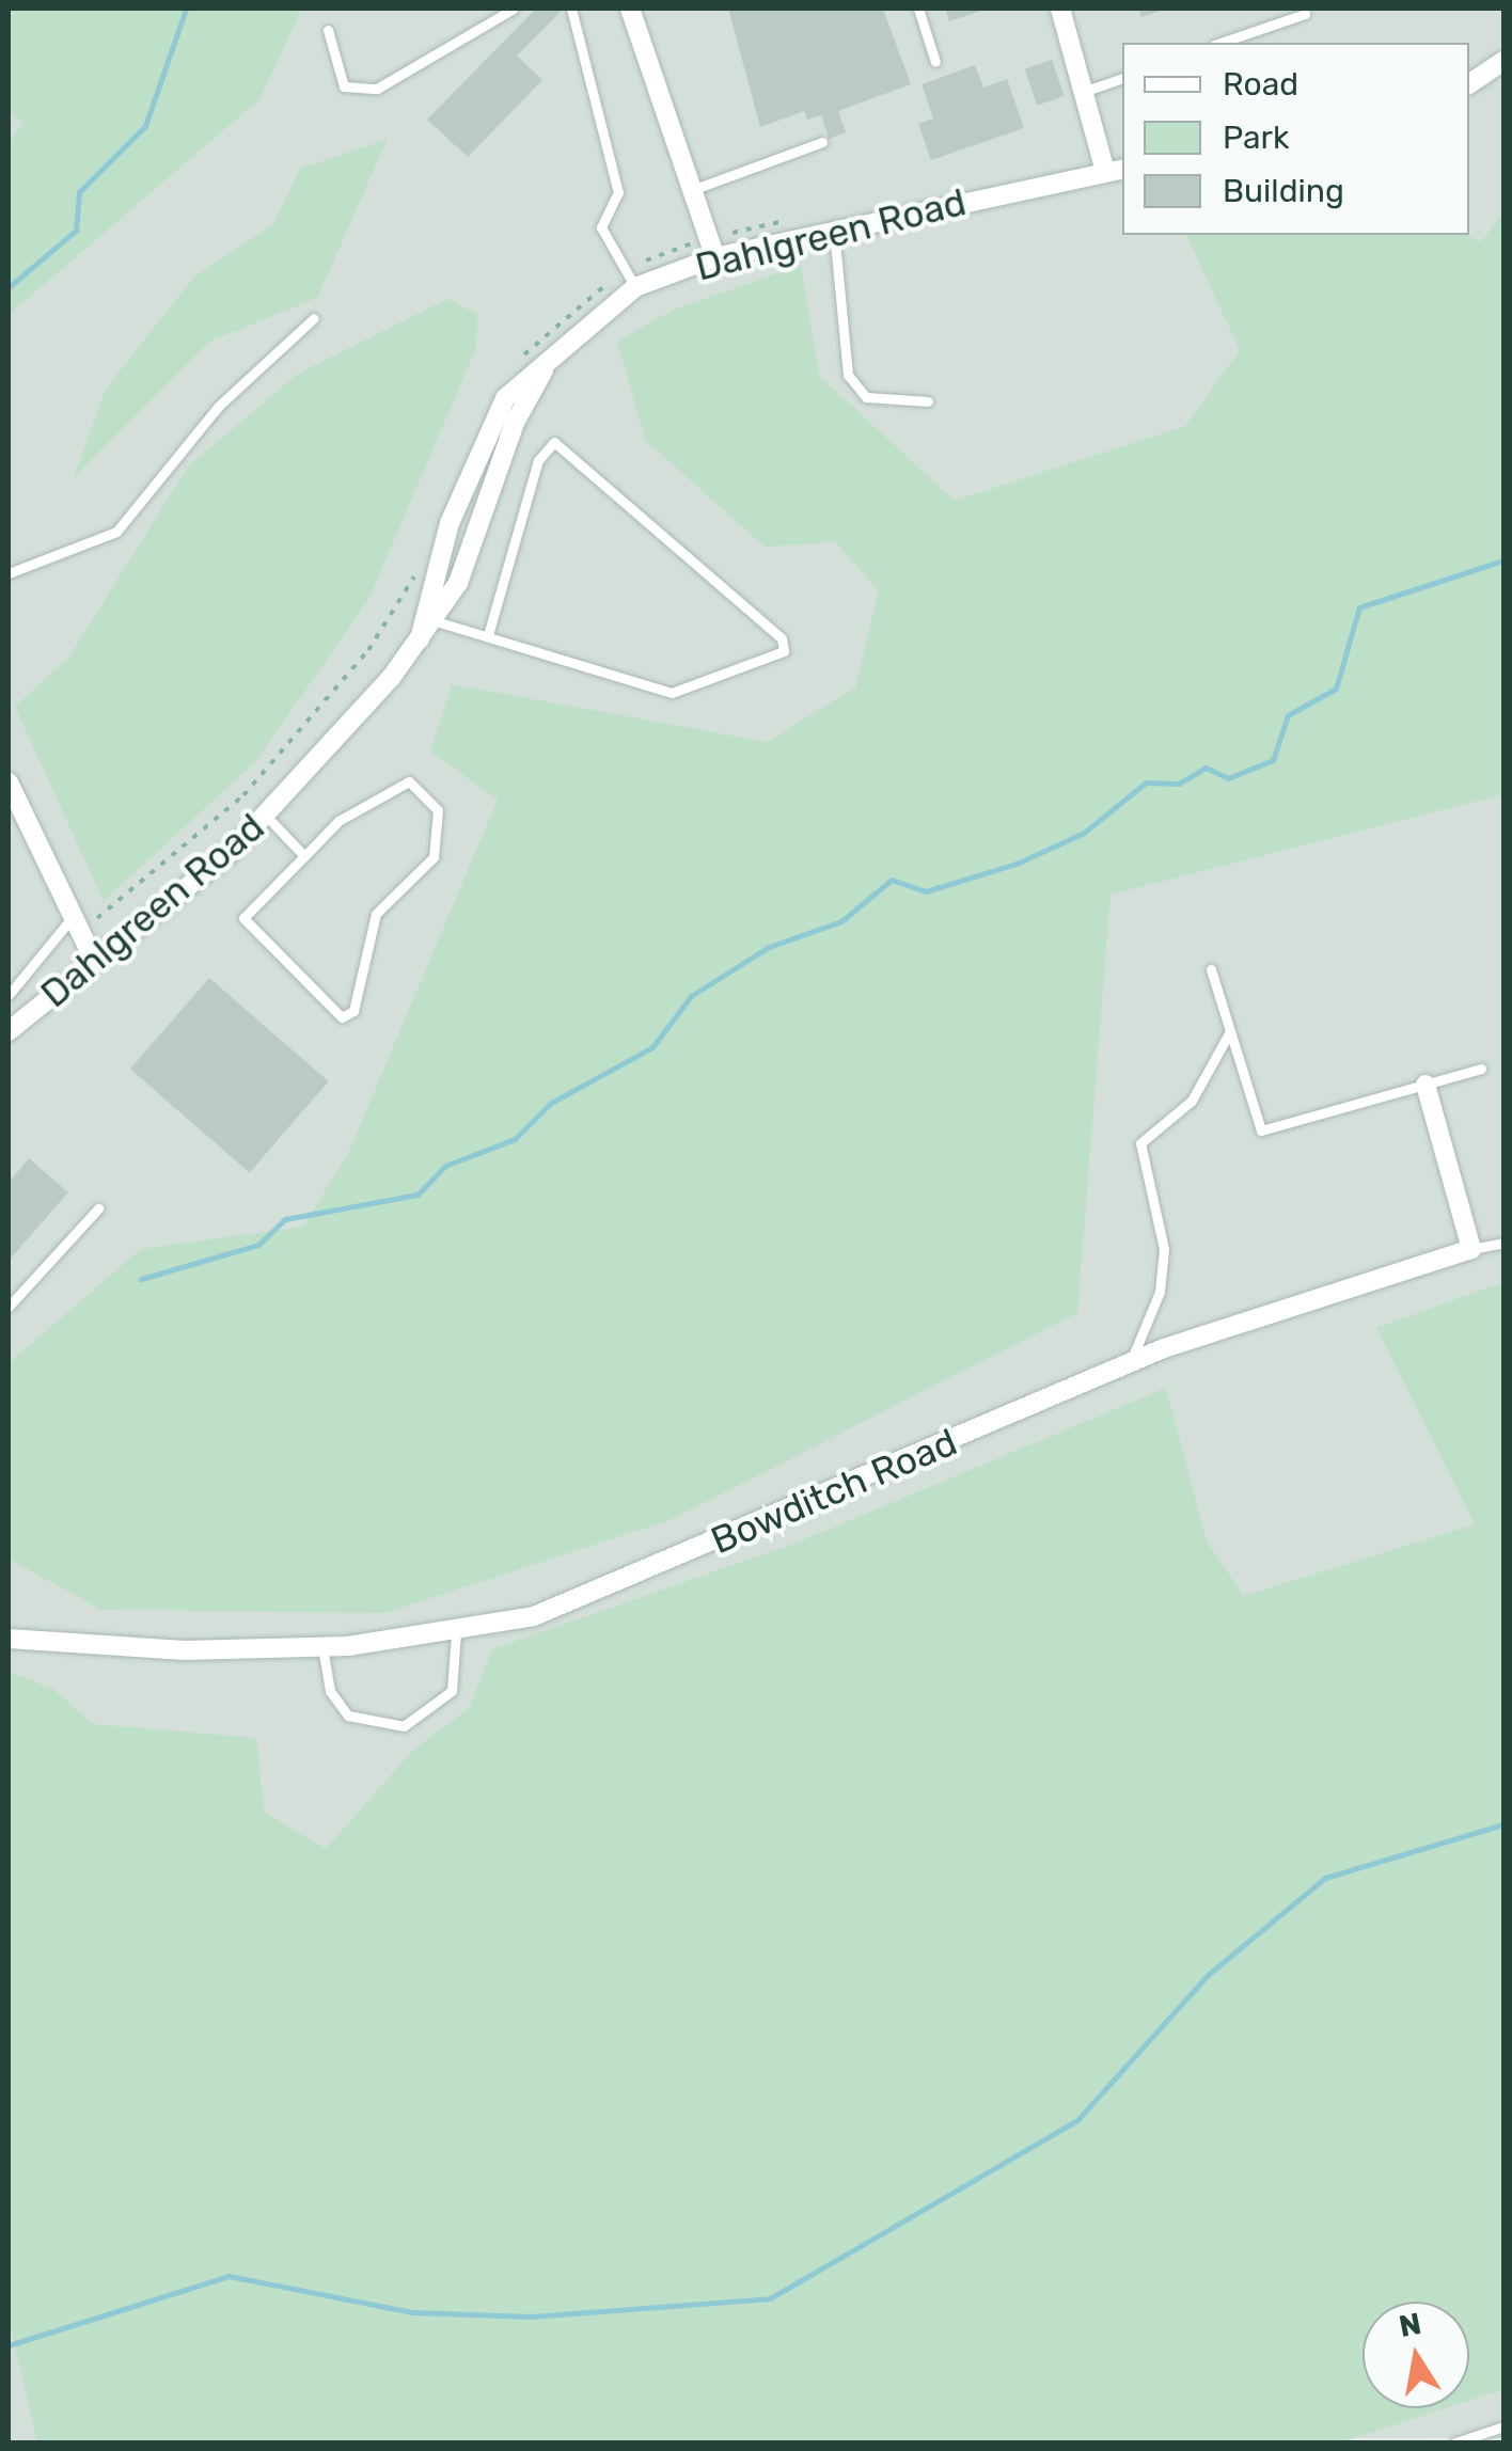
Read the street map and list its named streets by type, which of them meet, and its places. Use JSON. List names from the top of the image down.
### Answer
{
  "streets": {
    "street": ["Dahlgreen Road", "Bowditch Road"]
  },
  "legend": ["Road", "Park", "Building"],
  "north": "top"
}
